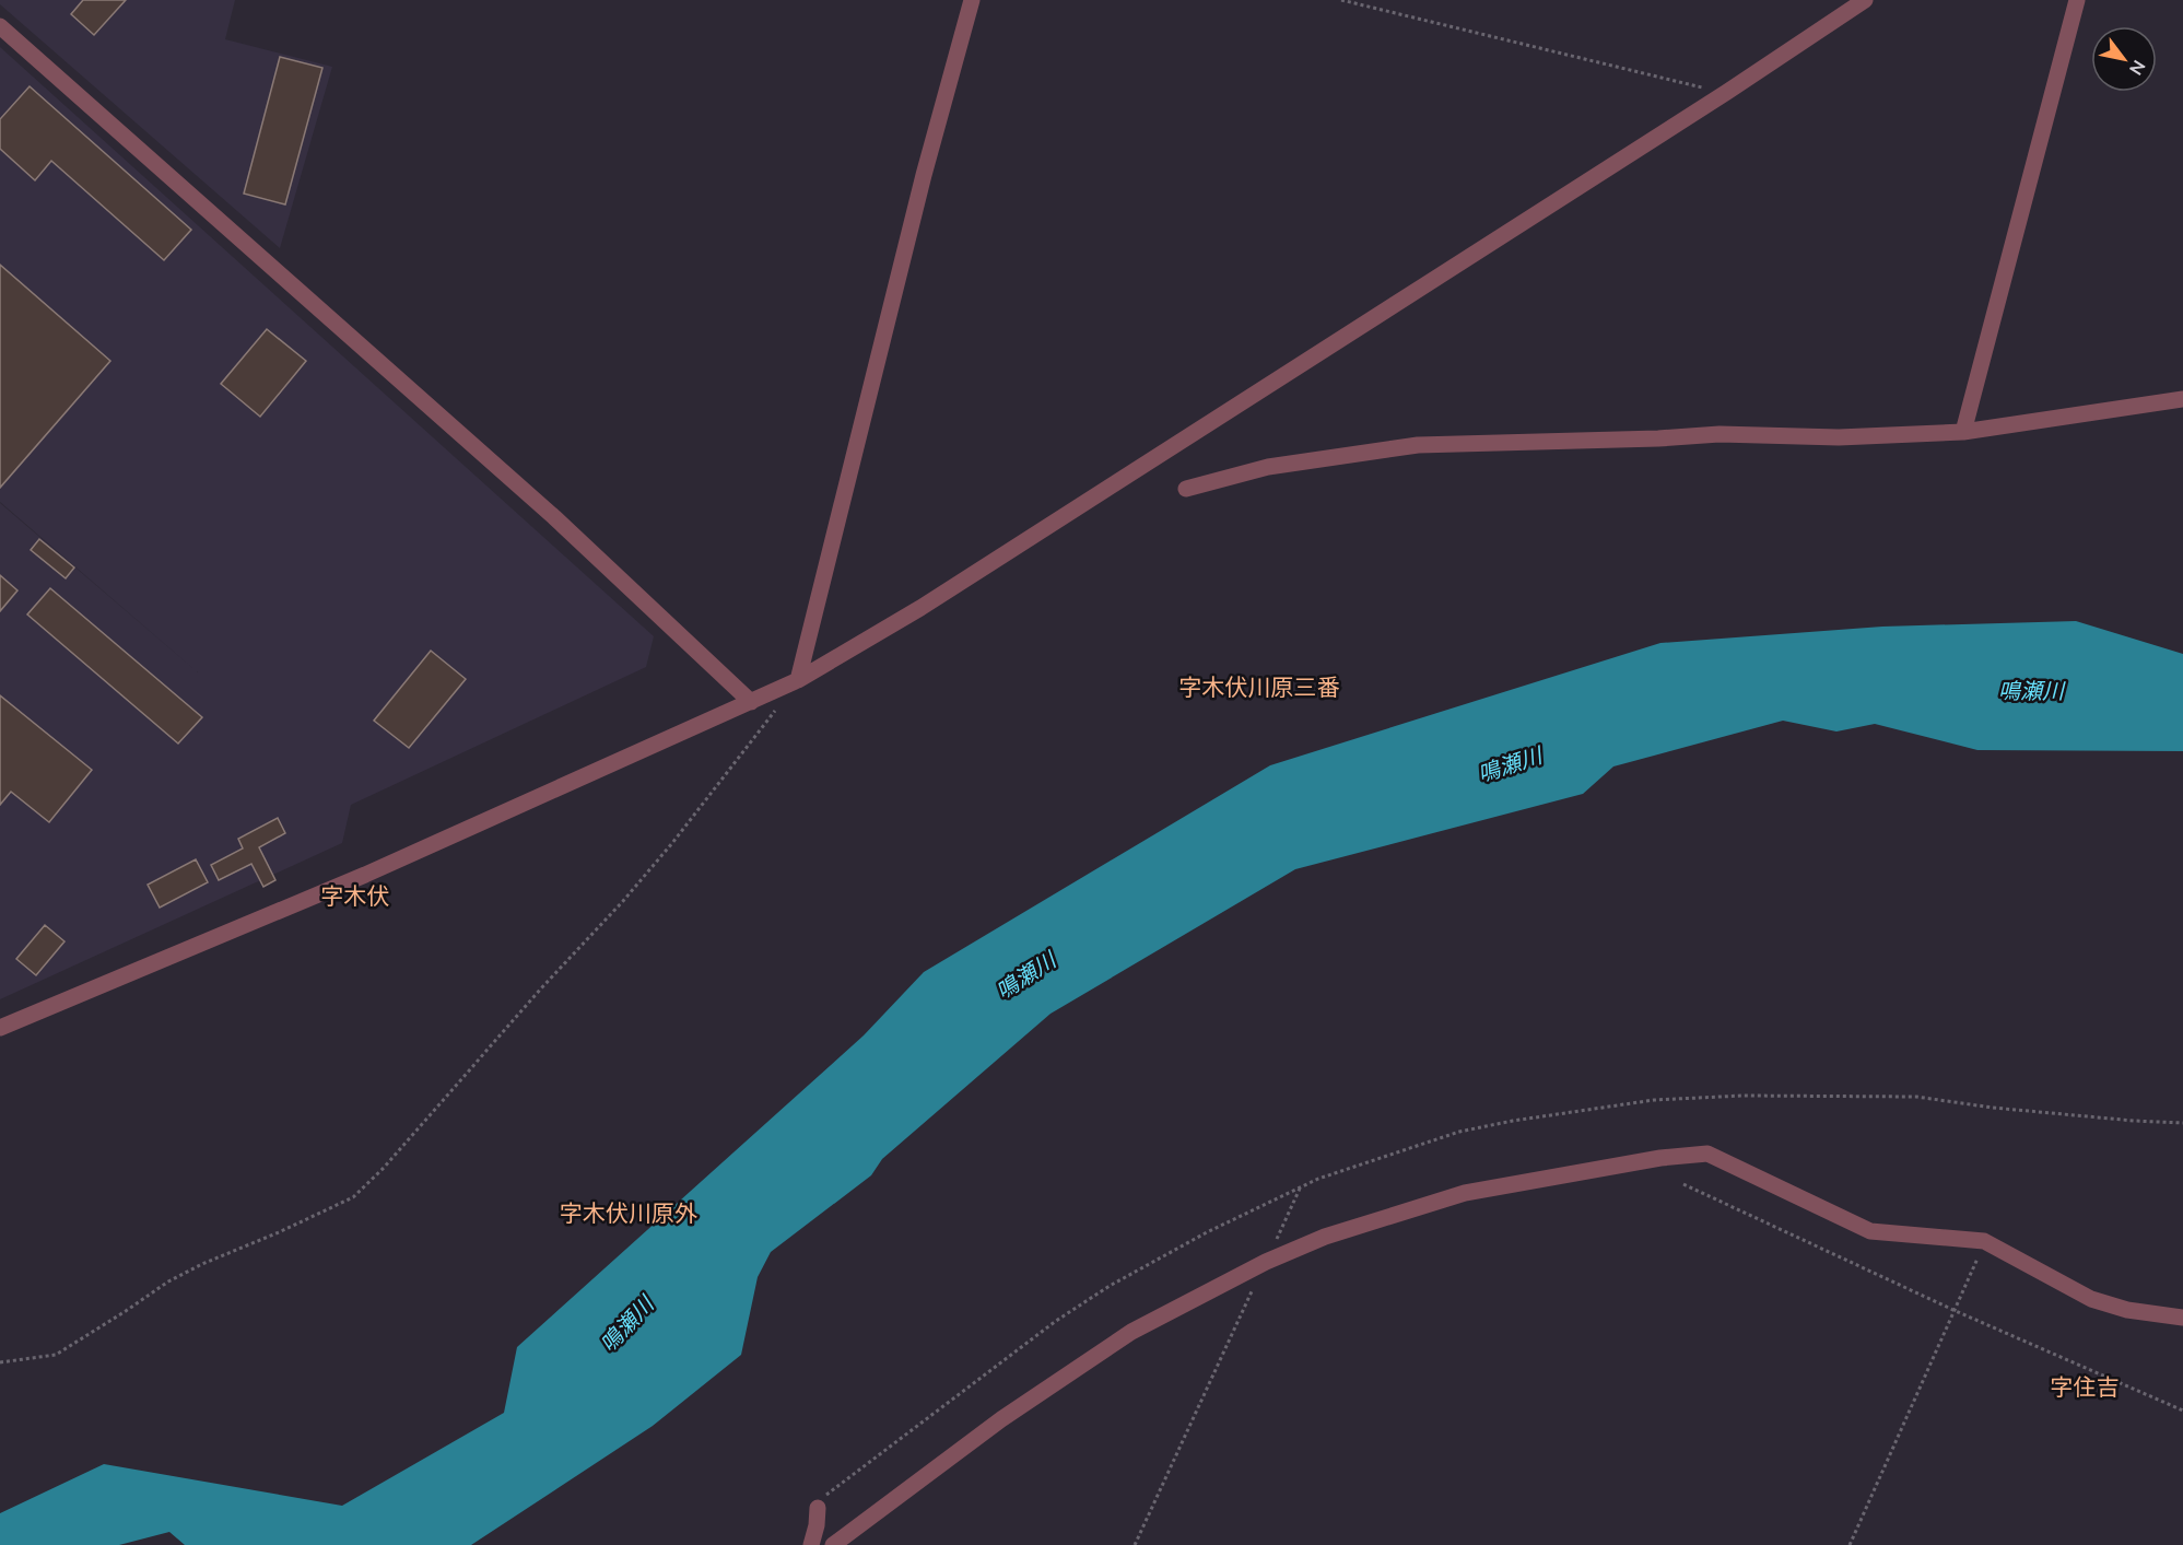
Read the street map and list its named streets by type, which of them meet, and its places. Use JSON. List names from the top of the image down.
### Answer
{
  "districts": [
    "字木伏川原三番",
    "字木伏",
    "字木伏川原外",
    "字住吉"
  ],
  "water": ["鳴瀬川"],
  "north": "bottom right"
}
